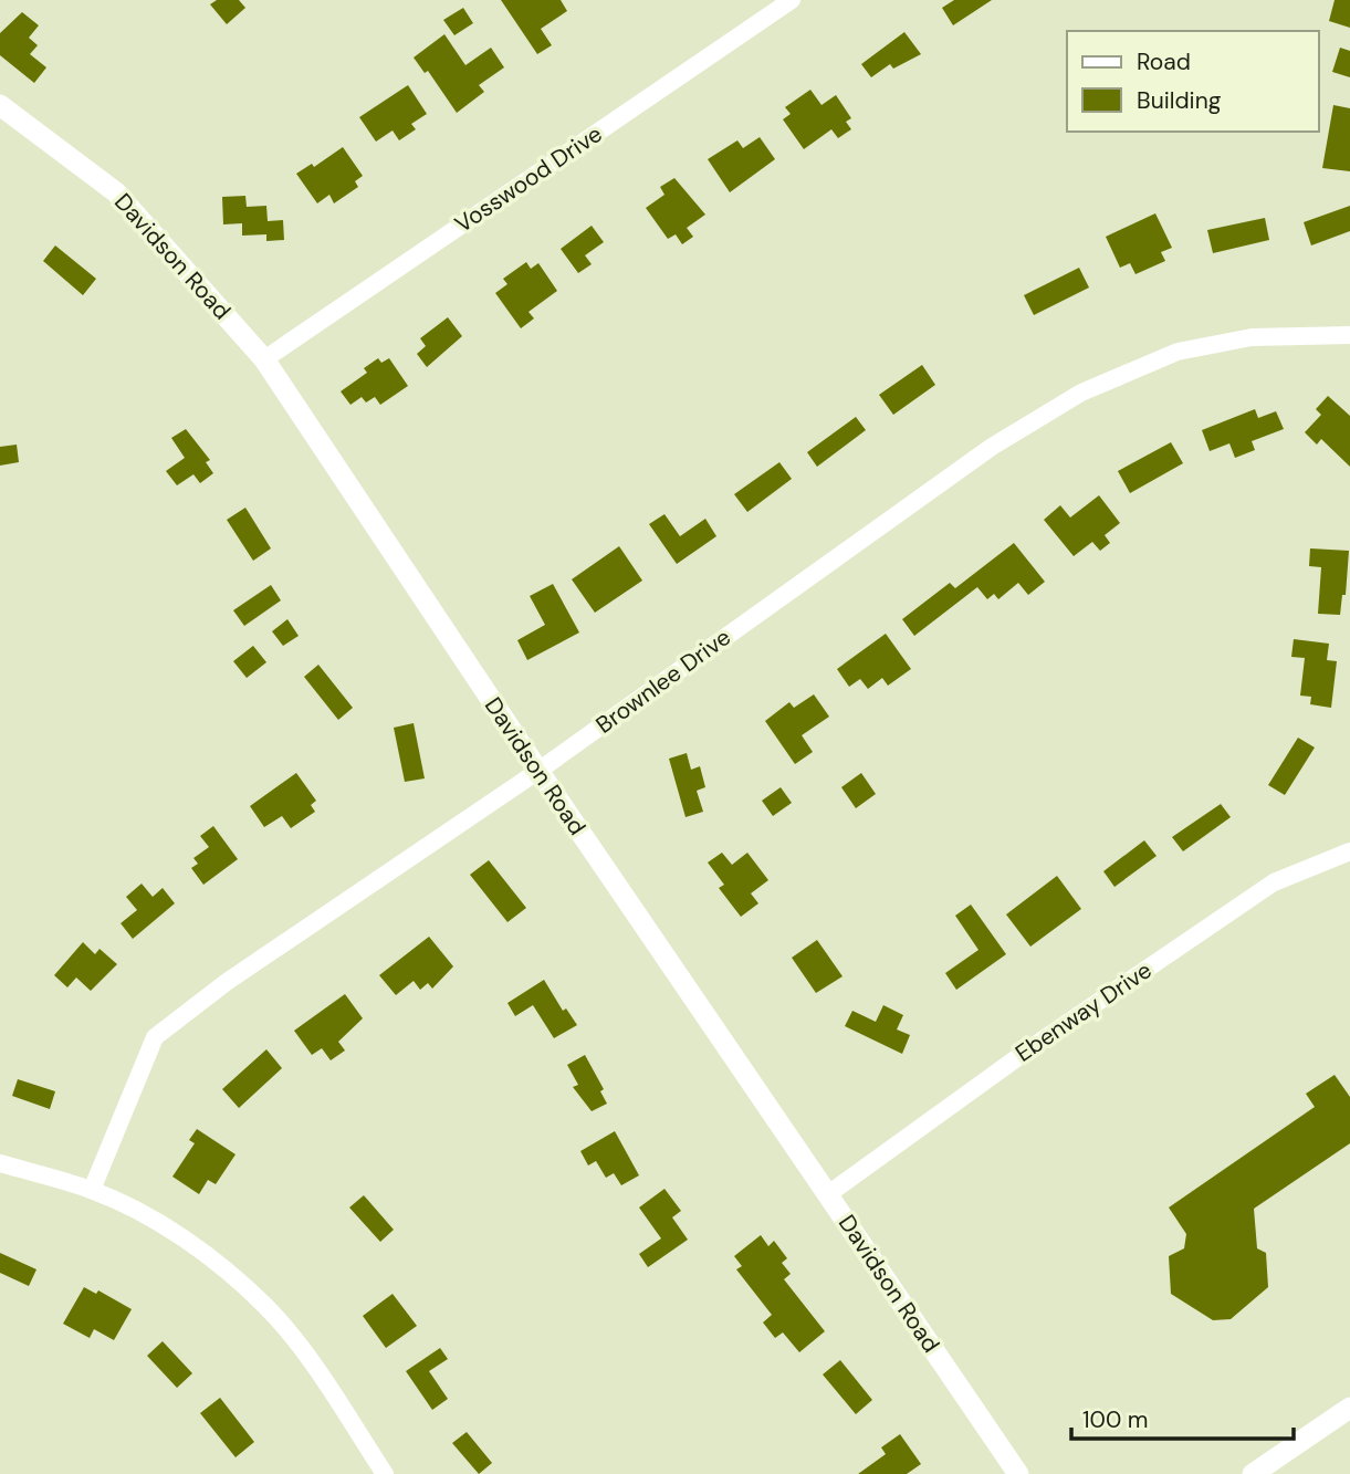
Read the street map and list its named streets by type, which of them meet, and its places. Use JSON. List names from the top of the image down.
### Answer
{
  "streets": {
    "street": [
      "Vosswood Drive",
      "Davidson Road",
      "Brownlee Drive",
      "Ebenway Drive"
    ]
  },
  "crossings": [
    ["Vosswood Drive", "Davidson Road"],
    ["Davidson Road", "Brownlee Drive"],
    ["Davidson Road", "Ebenway Drive"]
  ],
  "legend": ["Road", "Building"],
  "scale_bar": "100 m"
}
